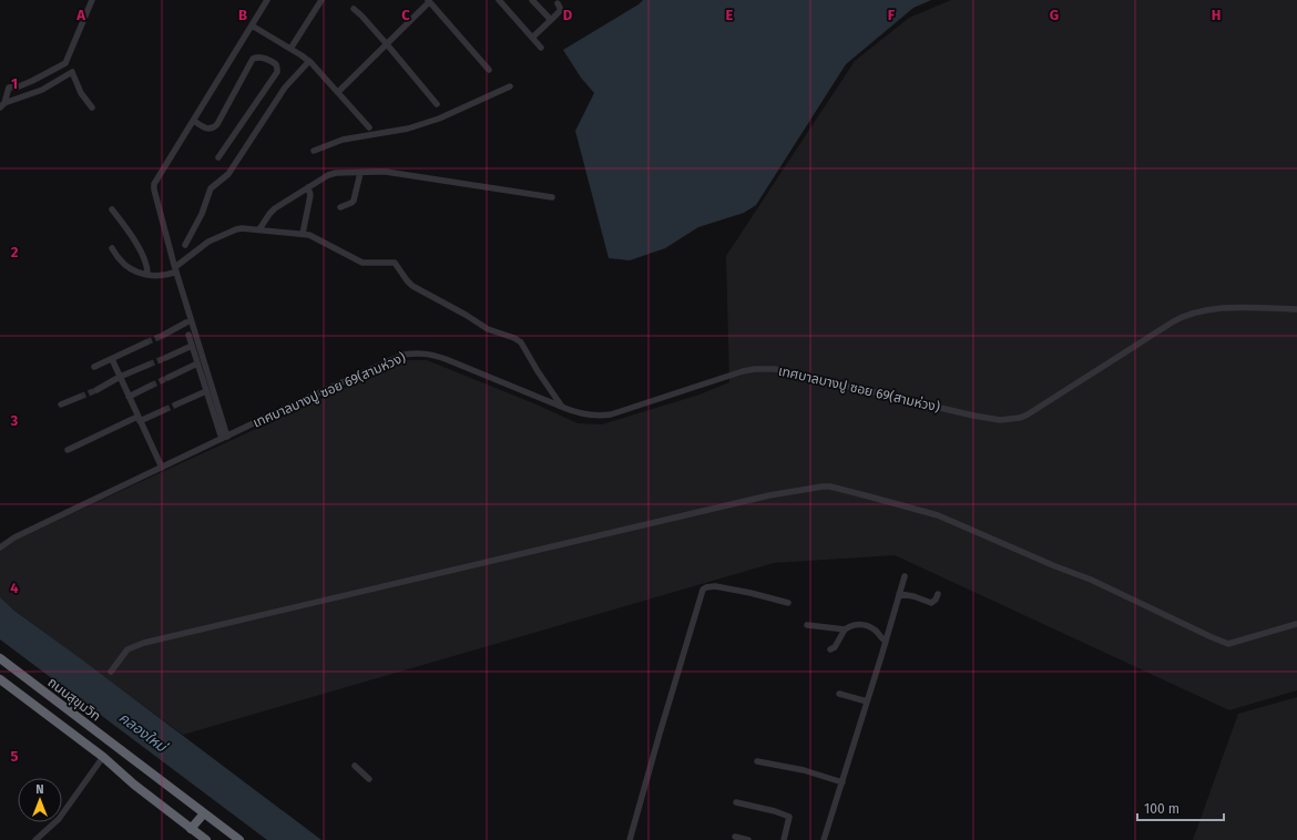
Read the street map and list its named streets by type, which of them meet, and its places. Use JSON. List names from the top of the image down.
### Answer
{
  "streets": {
    "highway": ["ถนนสุขุมวิท"],
    "street": ["เทศบาลบางปู ซอย 69(สามห่วง)"]
  },
  "water": ["คลองใหม่"],
  "scale_bar": "100 m",
  "north": "top",
  "grid": {
    "columns": [
      "A",
      "B",
      "C",
      "D",
      "E",
      "F",
      "G",
      "H"
    ],
    "rows": [
      "1",
      "2",
      "3",
      "4",
      "5"
    ]
  }
}
